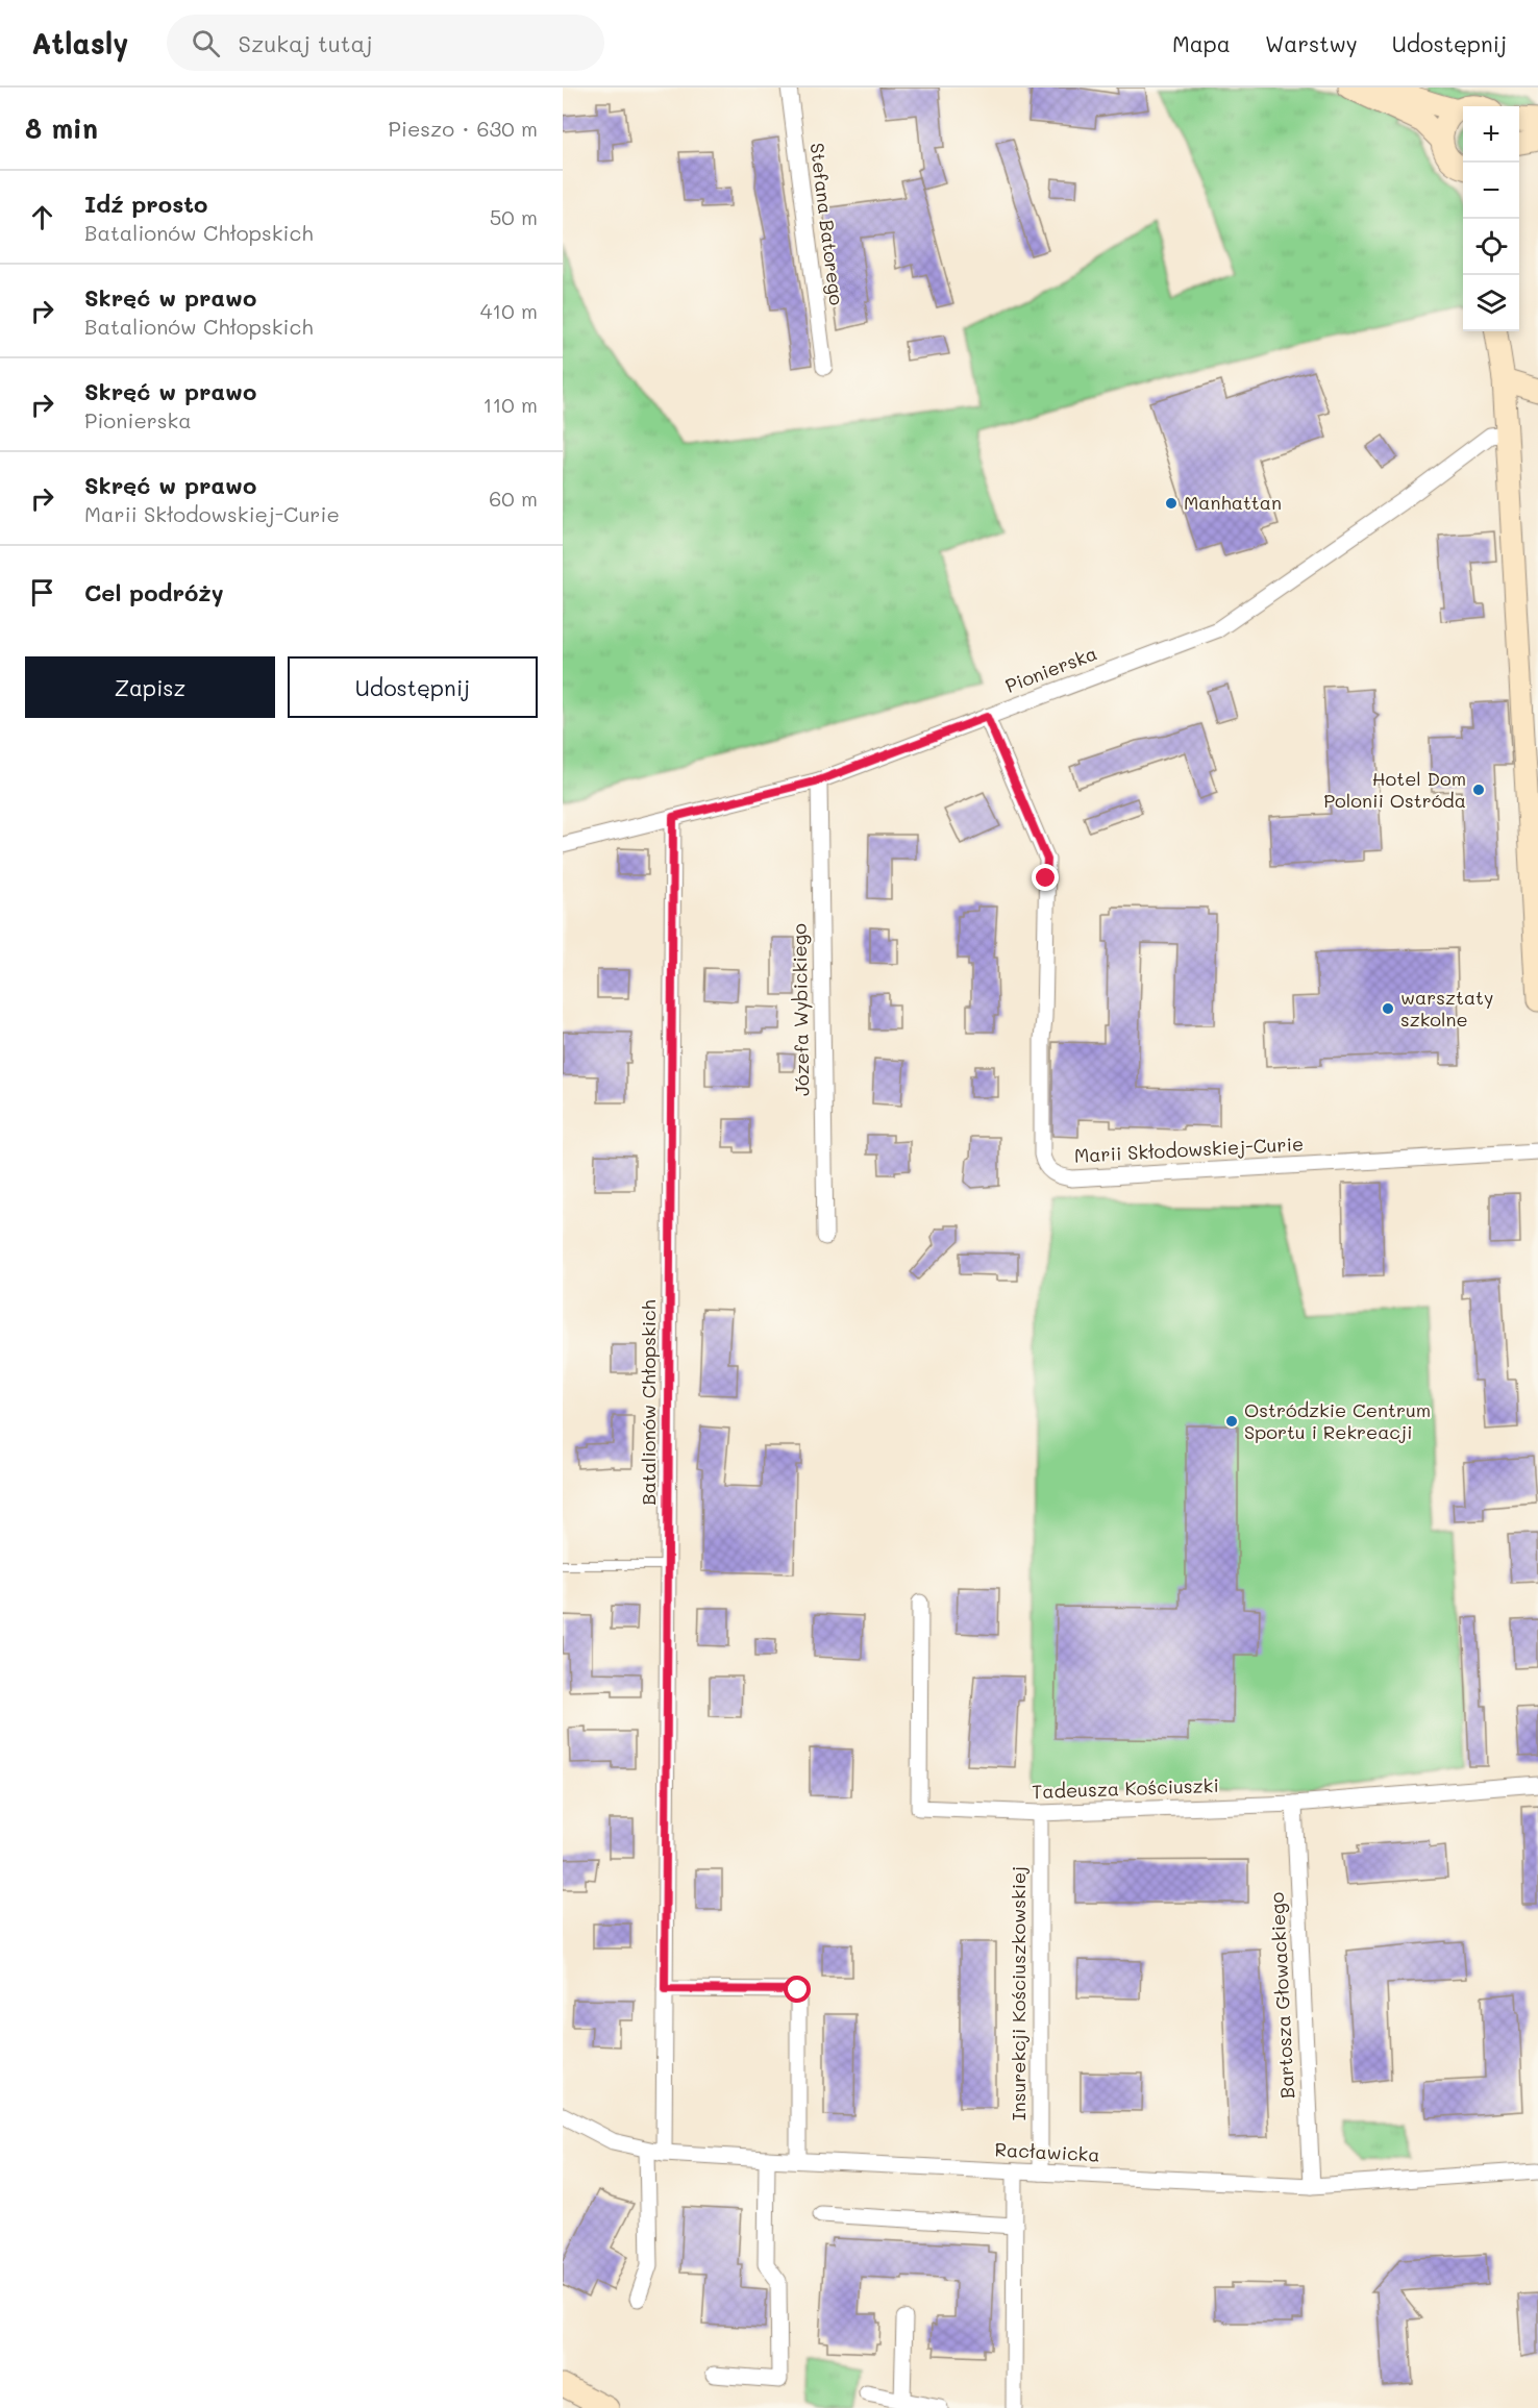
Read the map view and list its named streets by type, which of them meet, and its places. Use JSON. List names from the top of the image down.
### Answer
{
  "streets": {
    "street": [
      "Stefana Batorego",
      "Pionierska",
      "Józefa Wybickiego",
      "Marii Skłodowskiej-Curie",
      "Batalionów Chłopskich",
      "Tadeusza Kościuszki",
      "Insurekcji Kościuszkowskiej",
      "Bartosza Głowackiego",
      "Racławicka"
    ]
  },
  "crossings": [
    ["Pionierska", "Józefa Wybickiego"],
    ["Pionierska", "Marii Skłodowskiej-Curie"],
    ["Pionierska", "Batalionów Chłopskich"],
    ["Batalionów Chłopskich", "Racławicka"],
    ["Tadeusza Kościuszki", "Insurekcji Kościuszkowskiej"],
    ["Tadeusza Kościuszki", "Bartosza Głowackiego"],
    ["Insurekcji Kościuszkowskiej", "Racławicka"],
    ["Bartosza Głowackiego", "Racławicka"]
  ],
  "places": [
    "Manhattan",
    "Hotel Dom Polonii Ostróda",
    "warsztaty szkolne",
    "Ostródzkie Centrum Sportu i Rekreacji"
  ],
  "page": {
    "header": "Atlasly",
    "search": "Szukaj tutaj",
    "nav": ["Mapa", "Warstwy", "Udostępnij"],
    "heading": ["8 min", "Pieszo · 630 m"],
    "map_buttons": ["+", "−"],
    "list": [
      ["Idź prosto", "Batalionów Chłopskich", "50 m"],
      ["Skręć w prawo", "Batalionów Chłopskich", "410 m"],
      ["Skręć w prawo", "Pionierska", "110 m"],
      ["Skręć w prawo", "Marii Skłodowskiej-Curie", "60 m"],
      "Cel podróży"
    ],
    "buttons": ["Zapisz", "Udostępnij"]
  }
}
